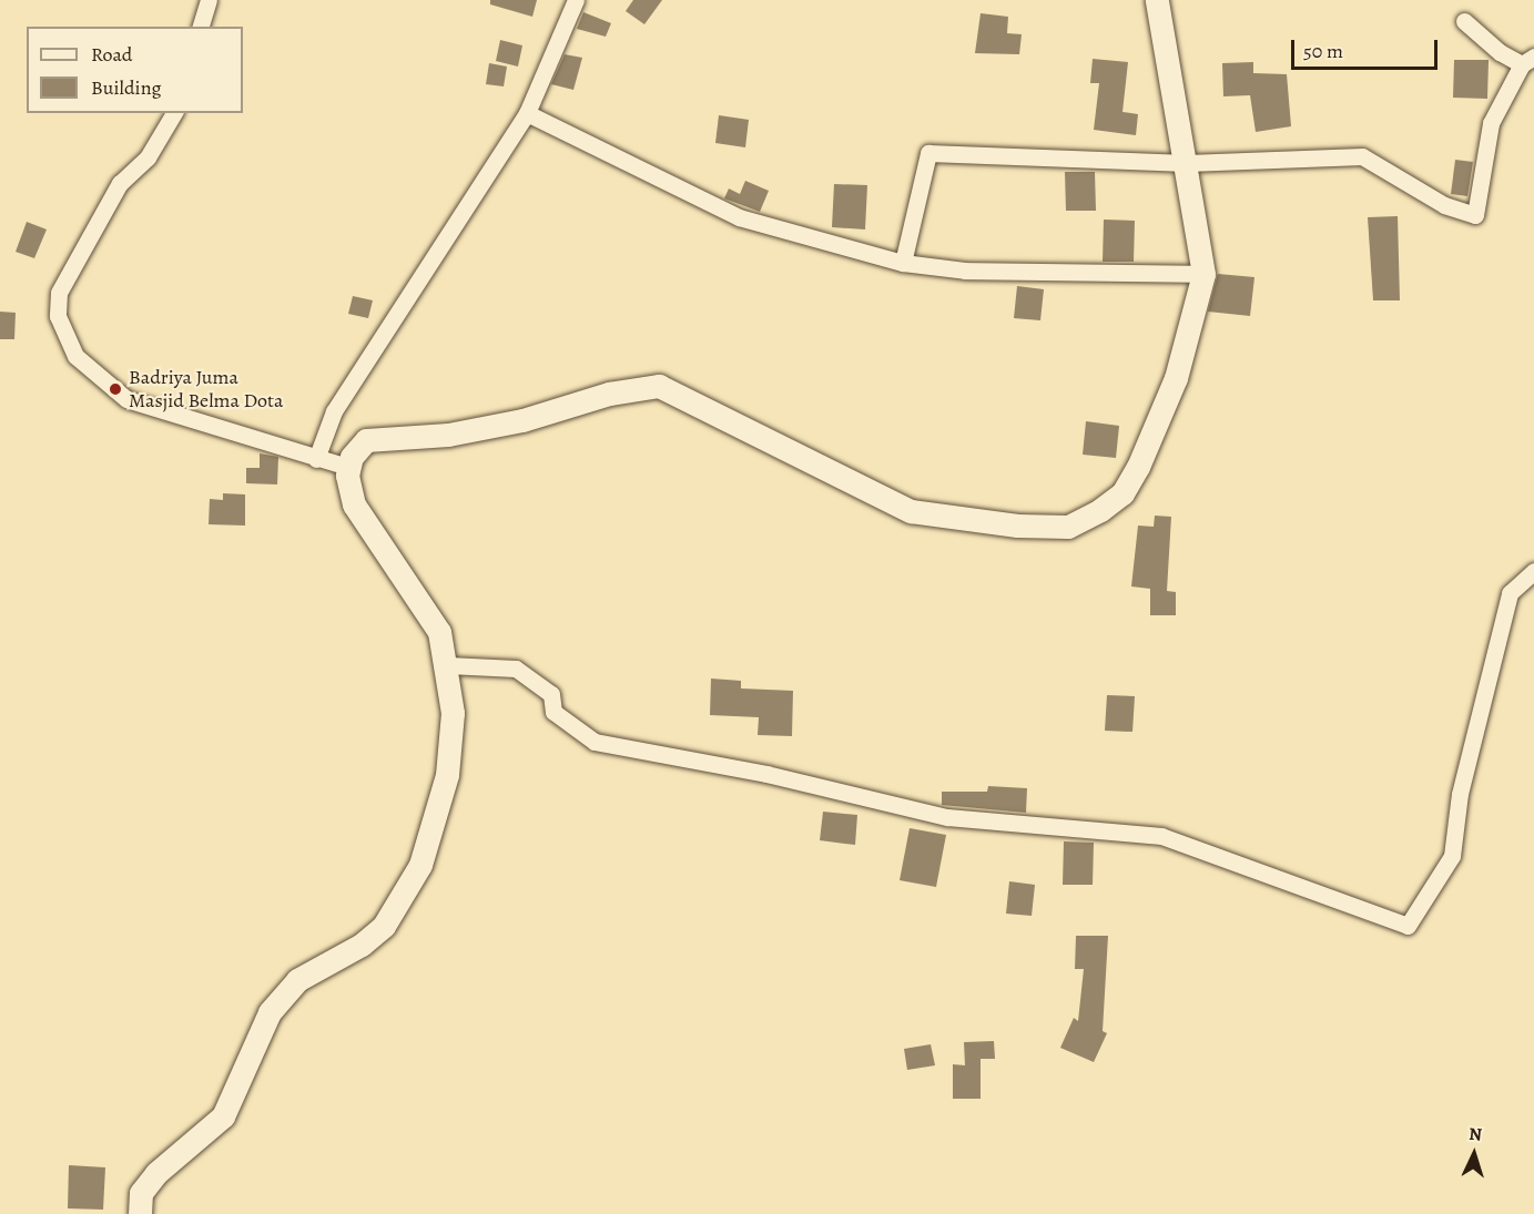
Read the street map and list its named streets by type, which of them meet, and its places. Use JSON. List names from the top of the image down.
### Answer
{
  "places": ["Badriya Juma Masjid Belma Dota"],
  "legend": ["Road", "Building"],
  "scale_bar": "50 m",
  "north": "top"
}
